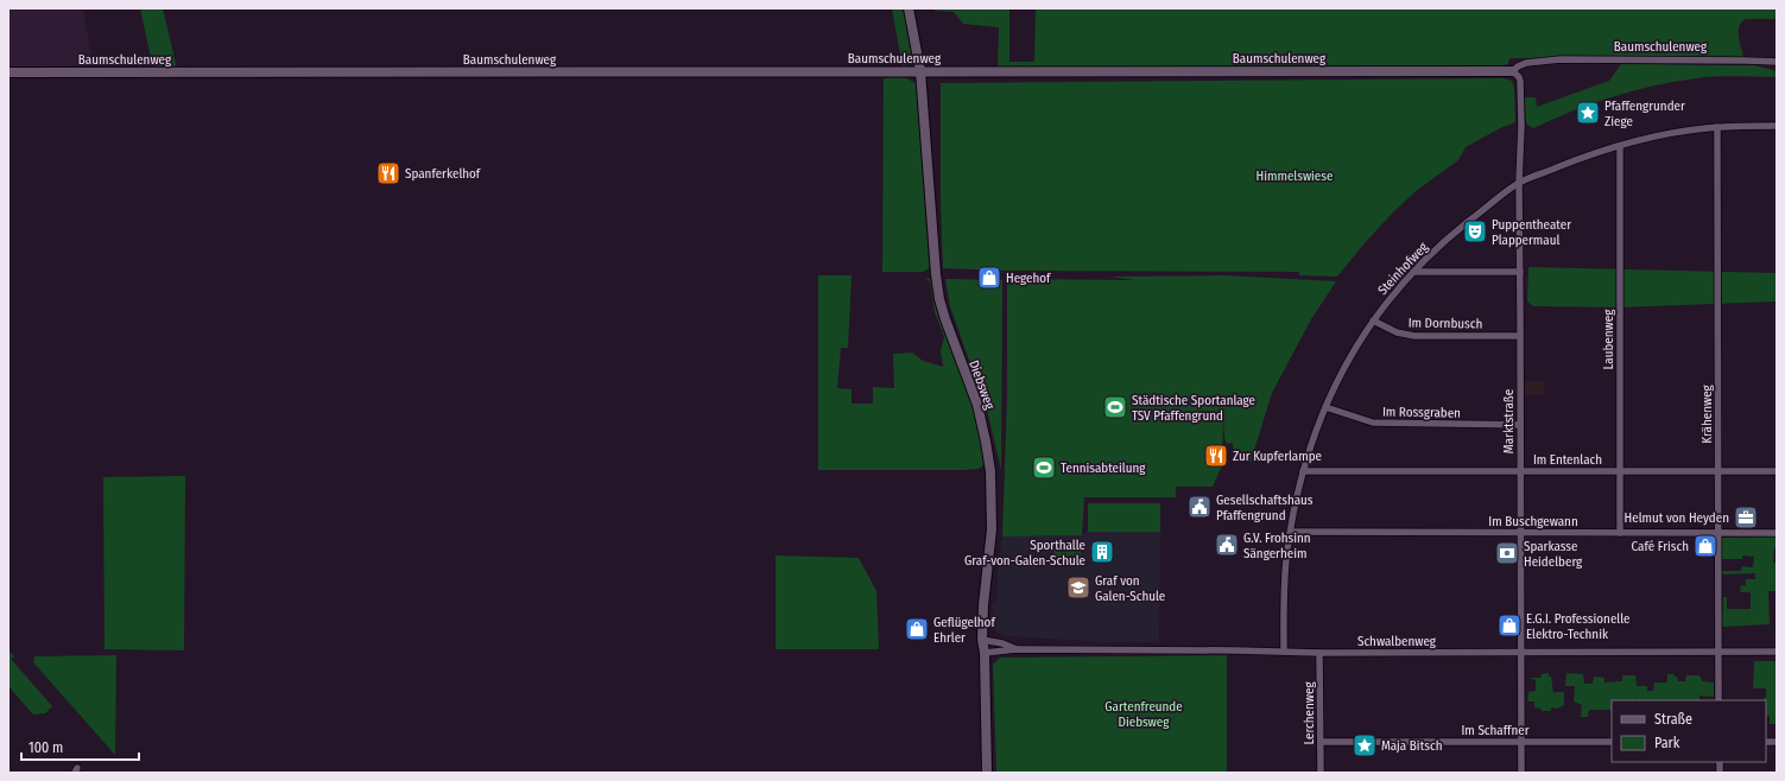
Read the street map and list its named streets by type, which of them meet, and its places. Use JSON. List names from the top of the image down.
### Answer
{
  "streets": {
    "street": [
      "Baumschulenweg",
      "Steinhofweg",
      "Im Dornbusch",
      "Laubenweg",
      "Diebsweg",
      "Im Rossgraben",
      "Krähenweg",
      "Marktstraße",
      "Im Entenlach",
      "Im Buschgewann",
      "Schwalbenweg",
      "Lerchenweg",
      "Im Schaffner"
    ]
  },
  "crossings": [
    ["Baumschulenweg", "Diebsweg"],
    ["Baumschulenweg", "Marktstraße"],
    ["Steinhofweg", "Im Dornbusch"],
    ["Steinhofweg", "Laubenweg"],
    ["Steinhofweg", "Im Rossgraben"],
    ["Steinhofweg", "Krähenweg"],
    ["Steinhofweg", "Marktstraße"],
    ["Steinhofweg", "Im Entenlach"],
    ["Steinhofweg", "Im Buschgewann"],
    ["Steinhofweg", "Schwalbenweg"],
    ["Im Dornbusch", "Marktstraße"],
    ["Laubenweg", "Im Entenlach"],
    ["Laubenweg", "Im Buschgewann"],
    ["Diebsweg", "Schwalbenweg"],
    ["Im Rossgraben", "Marktstraße"],
    ["Krähenweg", "Im Entenlach"],
    ["Krähenweg", "Im Buschgewann"],
    ["Krähenweg", "Schwalbenweg"],
    ["Marktstraße", "Im Entenlach"],
    ["Marktstraße", "Im Buschgewann"],
    ["Marktstraße", "Schwalbenweg"],
    ["Marktstraße", "Im Schaffner"],
    ["Schwalbenweg", "Lerchenweg"],
    ["Lerchenweg", "Im Schaffner"]
  ],
  "parks": ["Himmelswiese", "Gartenfreunde Diebsweg"],
  "places": {
    "place": ["Pfaffengrunder Ziege", "Maja Bitsch"],
    "restaurant": ["Spanferkelhof", "Zur Kupferlampe"],
    "theatre": ["Puppentheater Plappermaul"],
    "shop": [
      "Hegehof",
      "Café Frisch",
      "E.G.I. Professionelle Elektro-Technik",
      "Geflügelhof Ehrler"
    ],
    "sports": ["Städtische Sportanlage TSV Pfaffengrund", "Tennisabteilung"],
    "public building": ["Gesellschaftshaus Pfaffengrund", "G.V. Frohsinn Sängerheim"],
    "office": ["Helmut von Heyden"],
    "building": ["Sporthalle Graf-von-Galen-Schule"],
    "bank": ["Sparkasse Heidelberg"],
    "school or university": ["Graf von Galen-Schule"]
  },
  "legend": ["Straße", "Park"],
  "scale_bar": "100 m"
}
